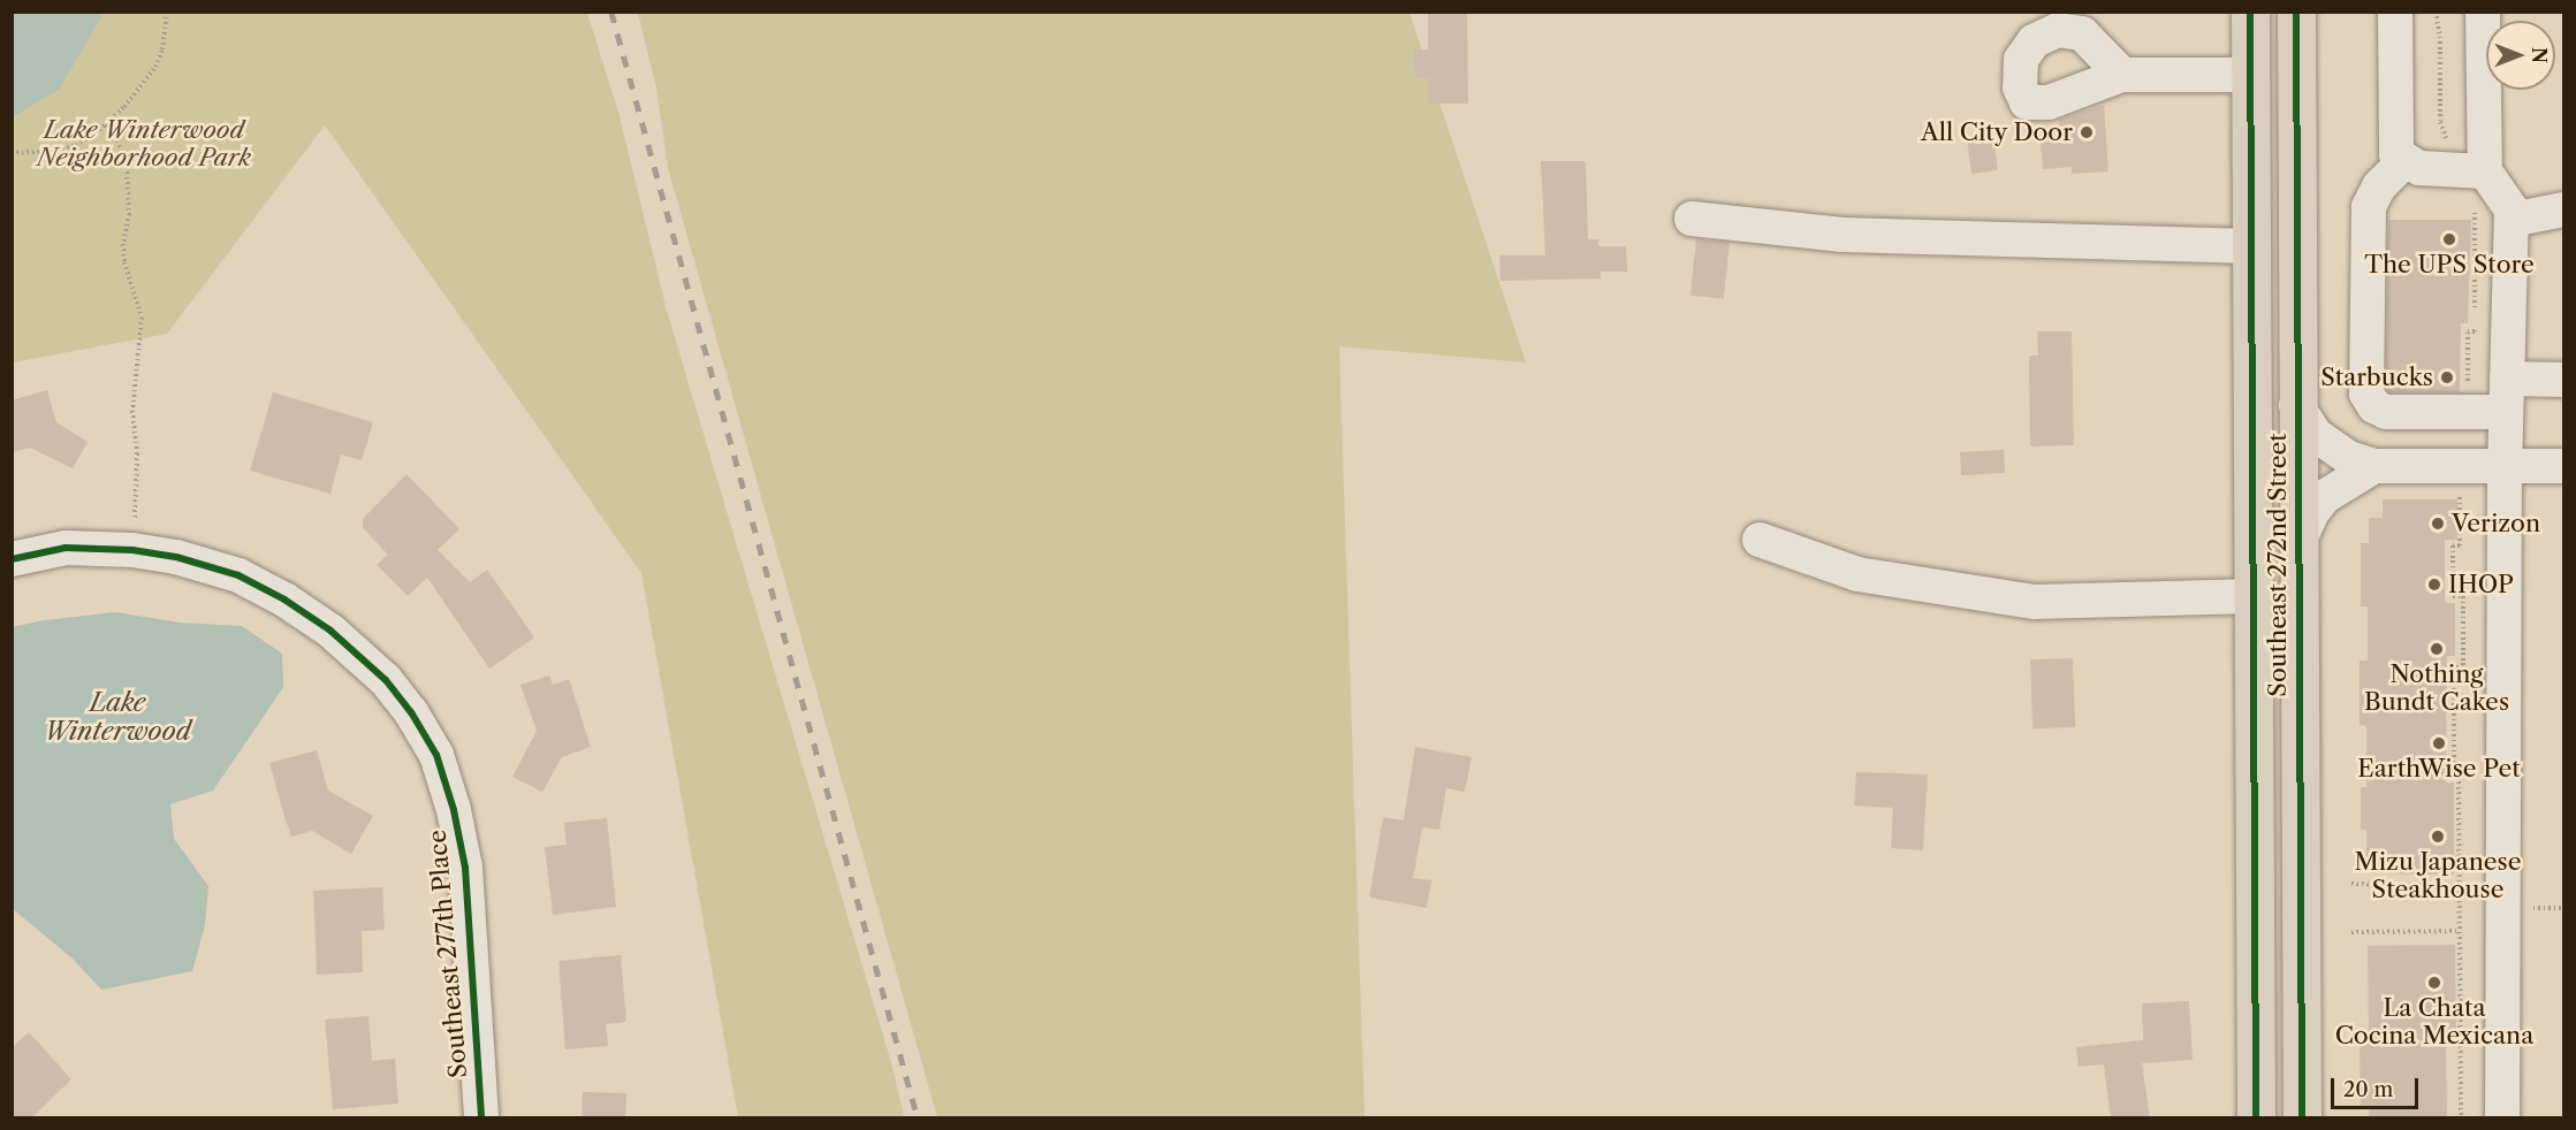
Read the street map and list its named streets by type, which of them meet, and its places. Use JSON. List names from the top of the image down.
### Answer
{
  "streets": {
    "main road": ["Southeast 272nd Street"],
    "street": ["Southeast 277th Place"]
  },
  "water": ["Lake Winterwood"],
  "parks": ["Lake Winterwood Neighborhood Park"],
  "places": [
    "All City Door",
    "The UPS Store",
    "Starbucks",
    "Verizon",
    "IHOP",
    "Nothing Bundt Cakes",
    "EarthWise Pet",
    "Mizu Japanese Steakhouse",
    "La Chata Cocina Mexicana"
  ],
  "scale_bar": "20 m",
  "north": "right"
}
